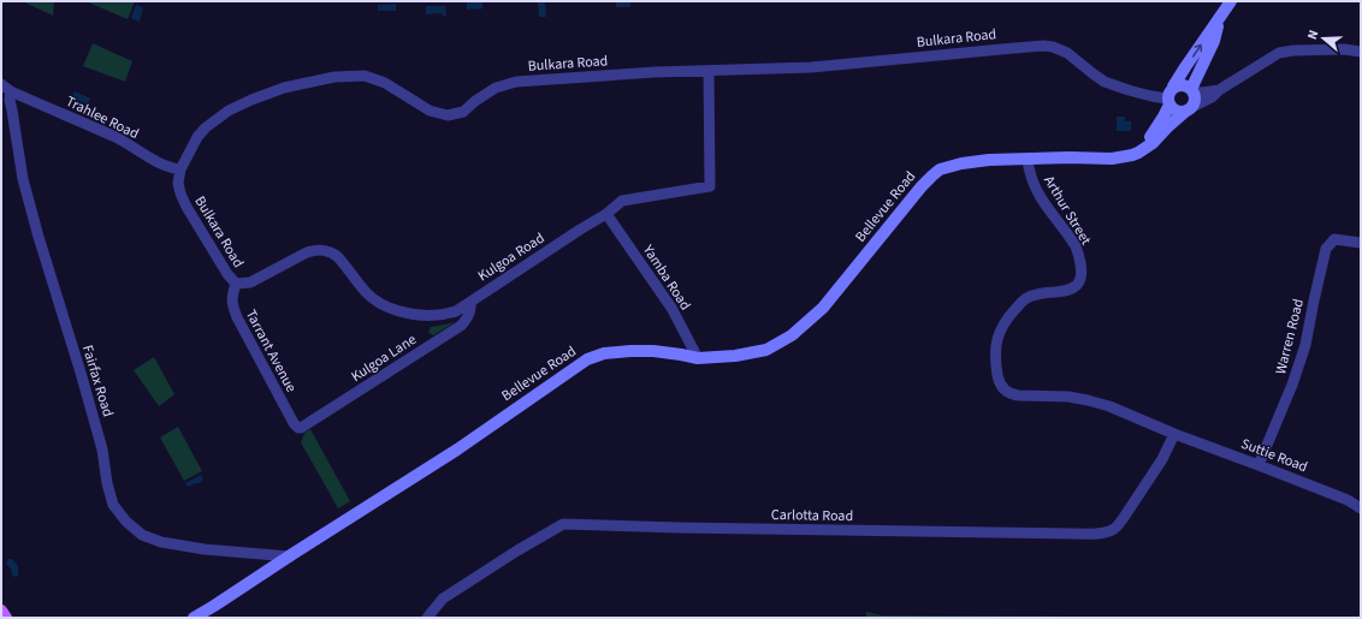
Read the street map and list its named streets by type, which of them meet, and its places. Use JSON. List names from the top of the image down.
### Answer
{
  "streets": {
    "street": [
      "Bulkara Road",
      "Trahlee Road",
      "Bellevue Road",
      "Arthur Street",
      "Kulgoa Road",
      "Yamba Road",
      "Warren Road",
      "Tarrant Avenue",
      "Kulgoa Lane",
      "Fairfax Road",
      "Suttie Road",
      "Carlotta Road"
    ]
  },
  "crossings": [
    ["Bulkara Road", "Trahlee Road"],
    ["Bulkara Road", "Bellevue Road"],
    ["Bulkara Road", "Kulgoa Road"],
    ["Bulkara Road", "Tarrant Avenue"],
    ["Trahlee Road", "Fairfax Road"],
    ["Bellevue Road", "Arthur Street"],
    ["Bellevue Road", "Yamba Road"],
    ["Bellevue Road", "Fairfax Road"],
    ["Arthur Street", "Suttie Road"],
    ["Arthur Street", "Carlotta Road"],
    ["Kulgoa Road", "Yamba Road"],
    ["Kulgoa Road", "Tarrant Avenue"],
    ["Kulgoa Road", "Kulgoa Lane"],
    ["Warren Road", "Suttie Road"],
    ["Tarrant Avenue", "Kulgoa Lane"],
    ["Suttie Road", "Carlotta Road"]
  ],
  "north": "left"
}
